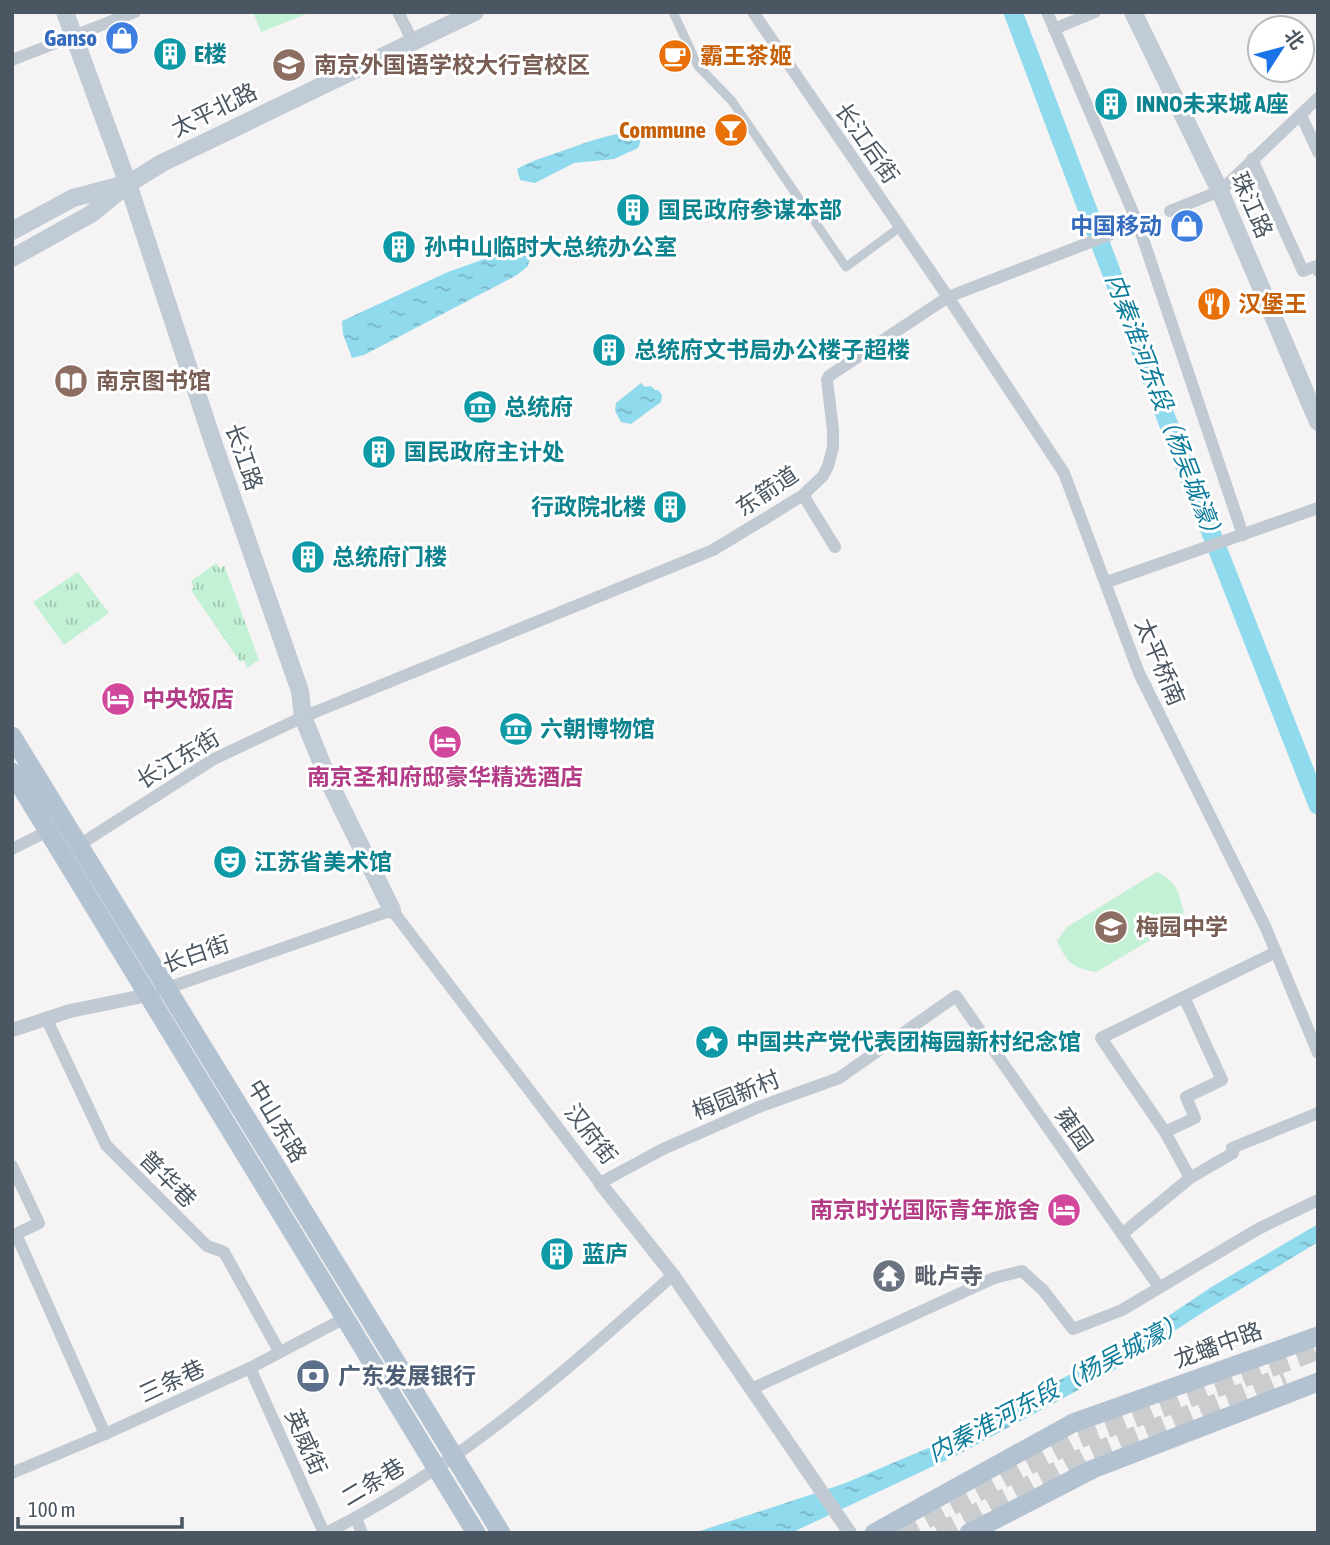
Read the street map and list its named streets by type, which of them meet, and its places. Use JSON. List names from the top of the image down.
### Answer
{
  "streets": {
    "main road": [
      "太平北路",
      "珠江路",
      "长江路",
      "中山东路",
      "龙蟠中路"
    ],
    "street": [
      "长江后街",
      "东箭道",
      "太平桥南",
      "长江东街",
      "长白街",
      "梅园新村",
      "雍园",
      "汉府街",
      "普华巷",
      "三条巷",
      "英威街",
      "二条巷"
    ]
  },
  "crossings": [
    ["太平北路", "长江路"],
    ["长江后街", "东箭道"],
    ["长江后街", "太平桥南"],
    ["长江路", "东箭道"],
    ["长江路", "长江东街"],
    ["长江路", "长白街"],
    ["长江路", "汉府街"],
    ["东箭道", "太平桥南"],
    ["东箭道", "长江东街"],
    ["长江东街", "中山东路"],
    ["长白街", "中山东路"],
    ["长白街", "汉府街"],
    ["长白街", "普华巷"],
    ["梅园新村", "雍园"],
    ["梅园新村", "汉府街"],
    ["中山东路", "三条巷"],
    ["中山东路", "二条巷"],
    ["普华巷", "三条巷"],
    ["三条巷", "英威街"],
    ["英威街", "二条巷"]
  ],
  "water": ["内秦淮河东段（杨吴城濠）"],
  "places": {
    "shop": ["Ganso", "中国移动"],
    "building": [
      "E楼",
      "INNO未来城 A座",
      "国民政府参谋本部",
      "孙中山临时大总统办公室",
      "总统府文书局办公楼子超楼",
      "国民政府主计处",
      "行政院北楼",
      "总统府门楼",
      "蓝庐"
    ],
    "cafe": ["霸王茶姬"],
    "school or university": ["南京外国语学校大行宫校区", "梅园中学"],
    "bar": ["Commune"],
    "restaurant": ["汉堡王"],
    "library": ["南京图书馆"],
    "museum": ["总统府", "六朝博物馆"],
    "hotel": ["中央饭店", "南京圣和府邸豪华精选酒店", "南京时光国际青年旅舍"],
    "theatre": ["江苏省美术馆"],
    "place": ["中国共产党代表团梅园新村纪念馆"],
    "temple": ["毗卢寺"],
    "bank": ["广东发展银行"]
  },
  "scale_bar": "100 m",
  "north": "top right"
}
